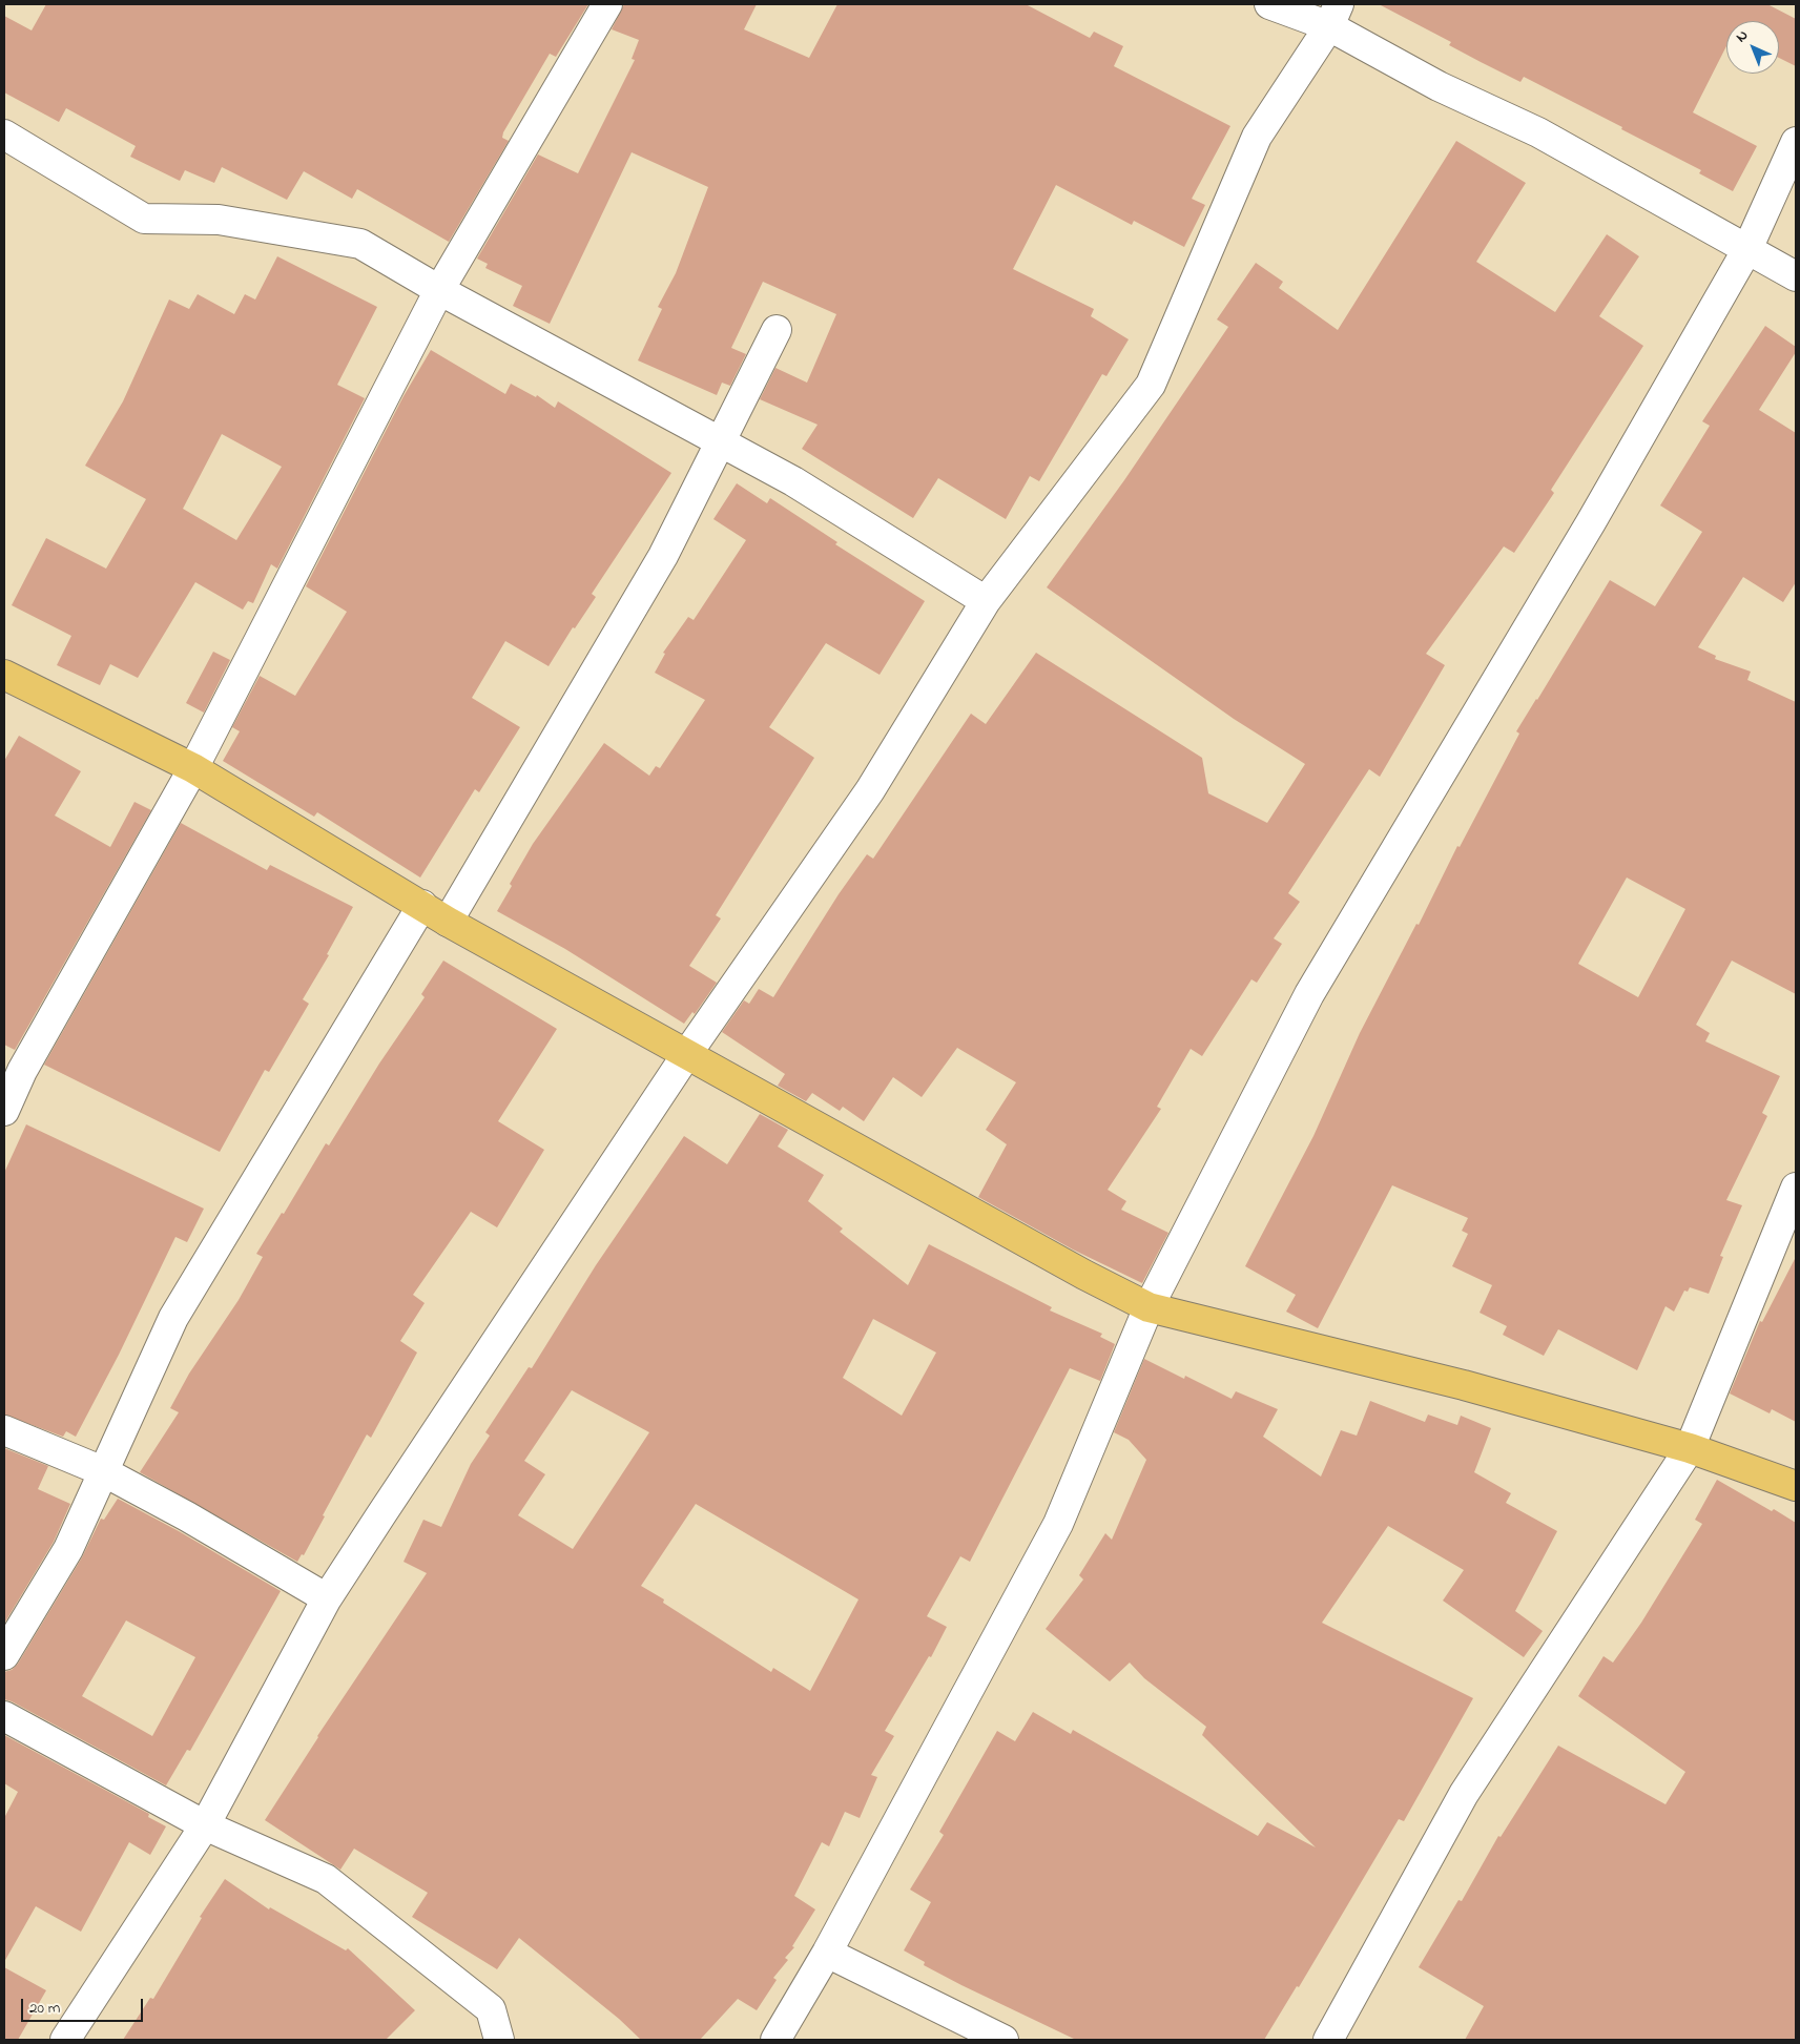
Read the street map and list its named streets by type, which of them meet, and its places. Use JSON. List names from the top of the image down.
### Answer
{
  "scale_bar": "20 m",
  "north": "top left"
}
